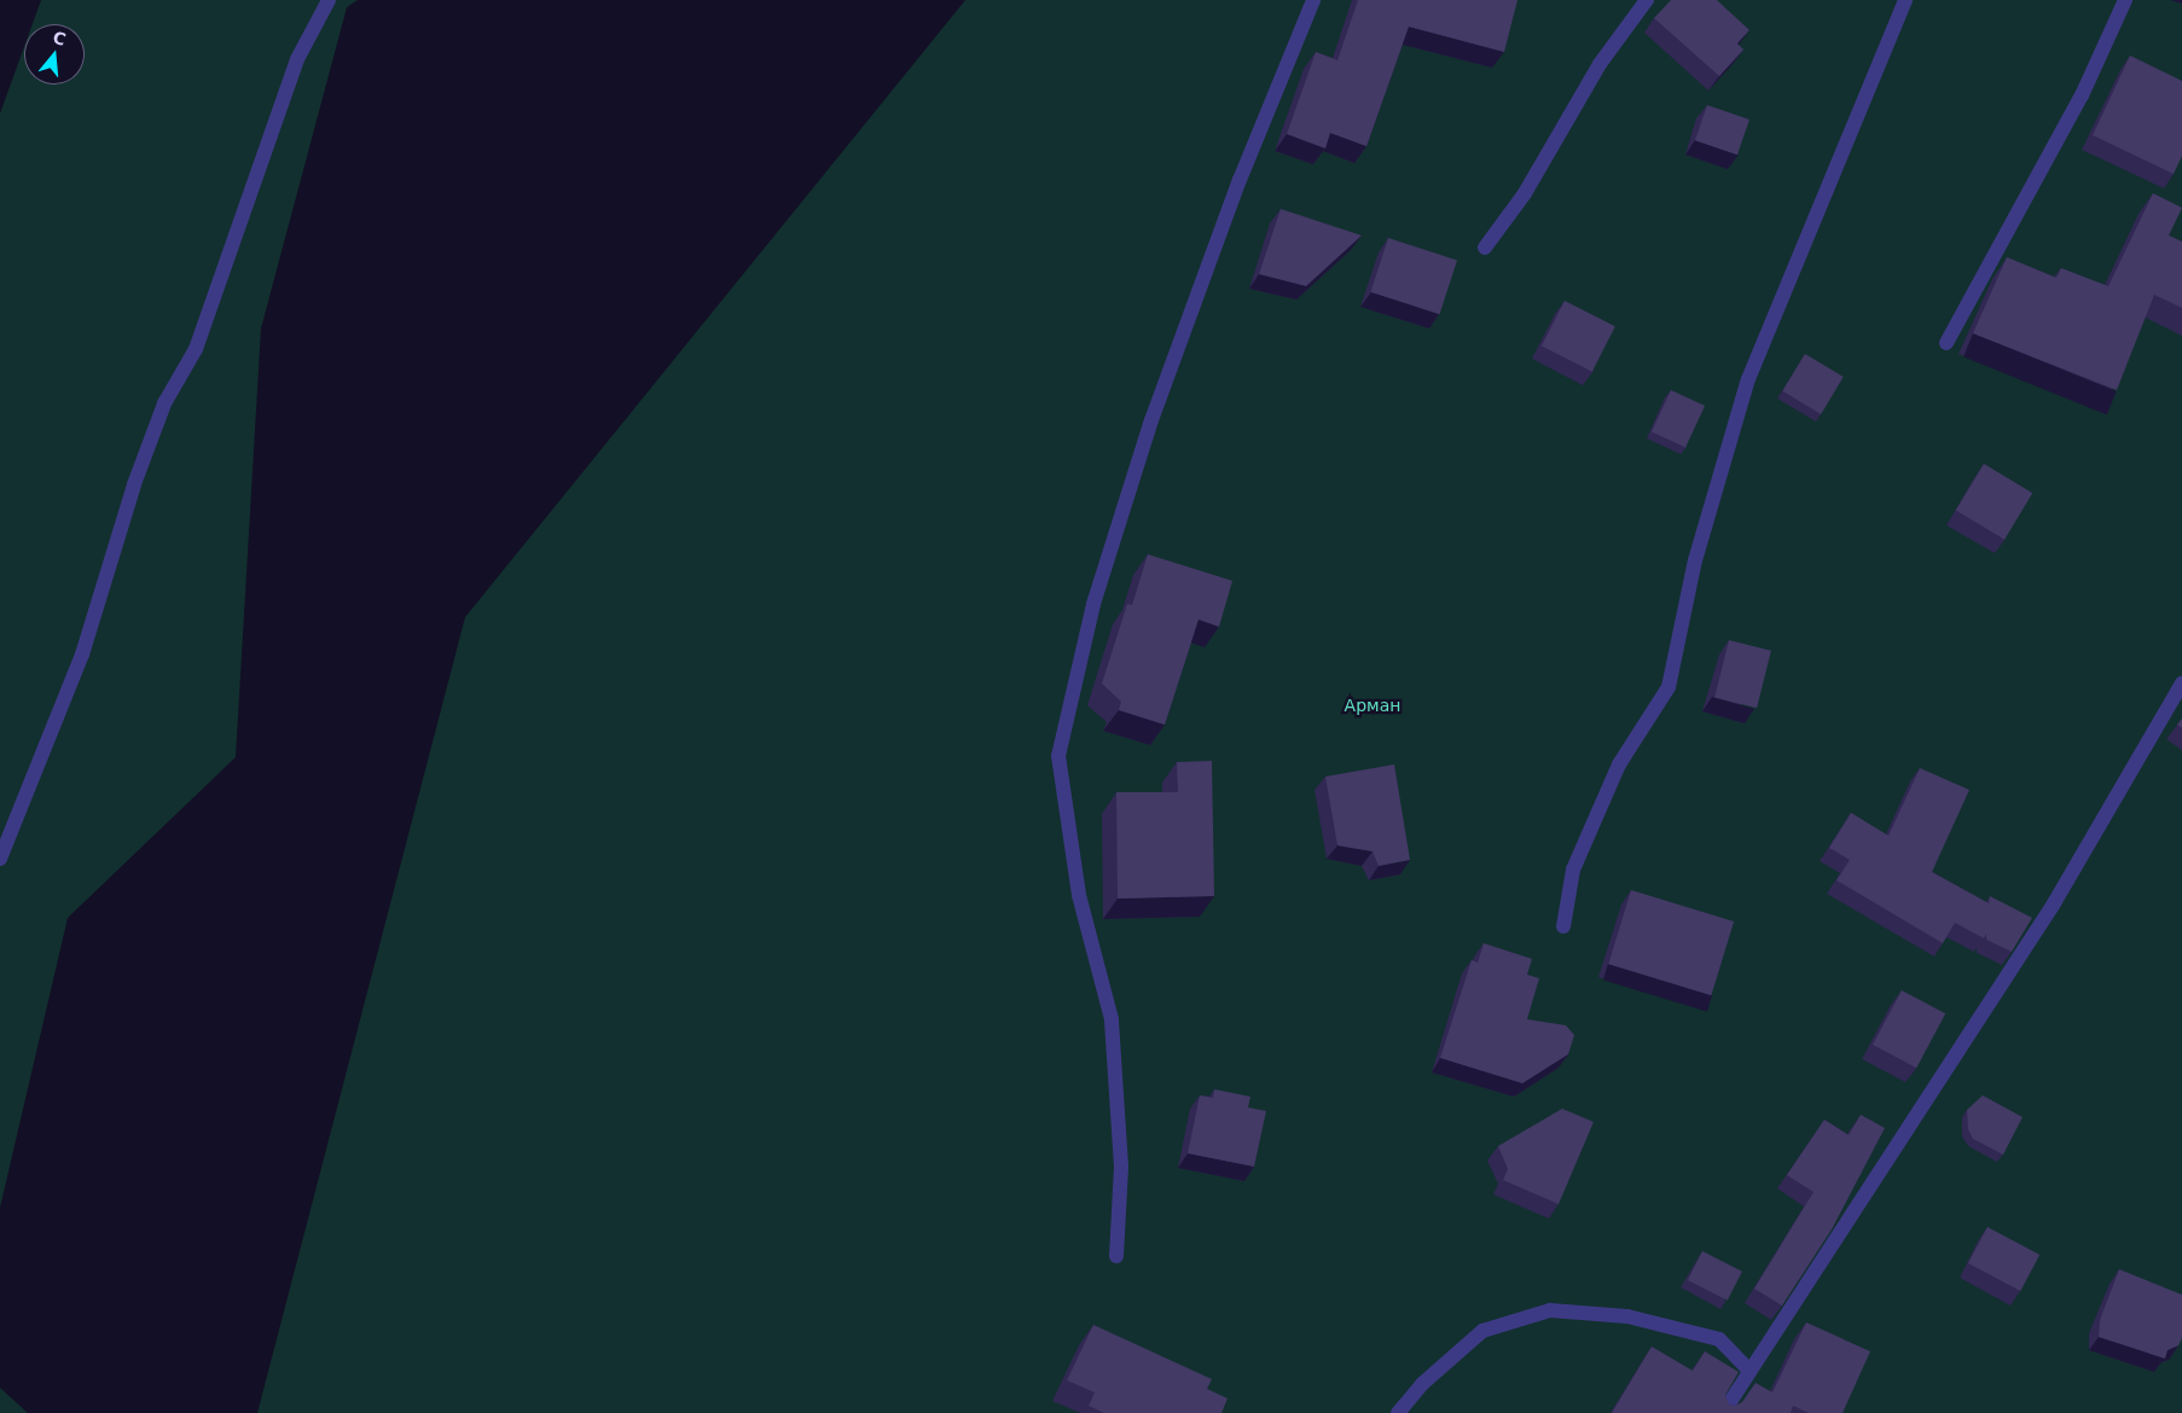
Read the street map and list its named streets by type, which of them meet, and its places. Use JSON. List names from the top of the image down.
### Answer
{
  "parks": ["Арман"],
  "north": "top"
}
